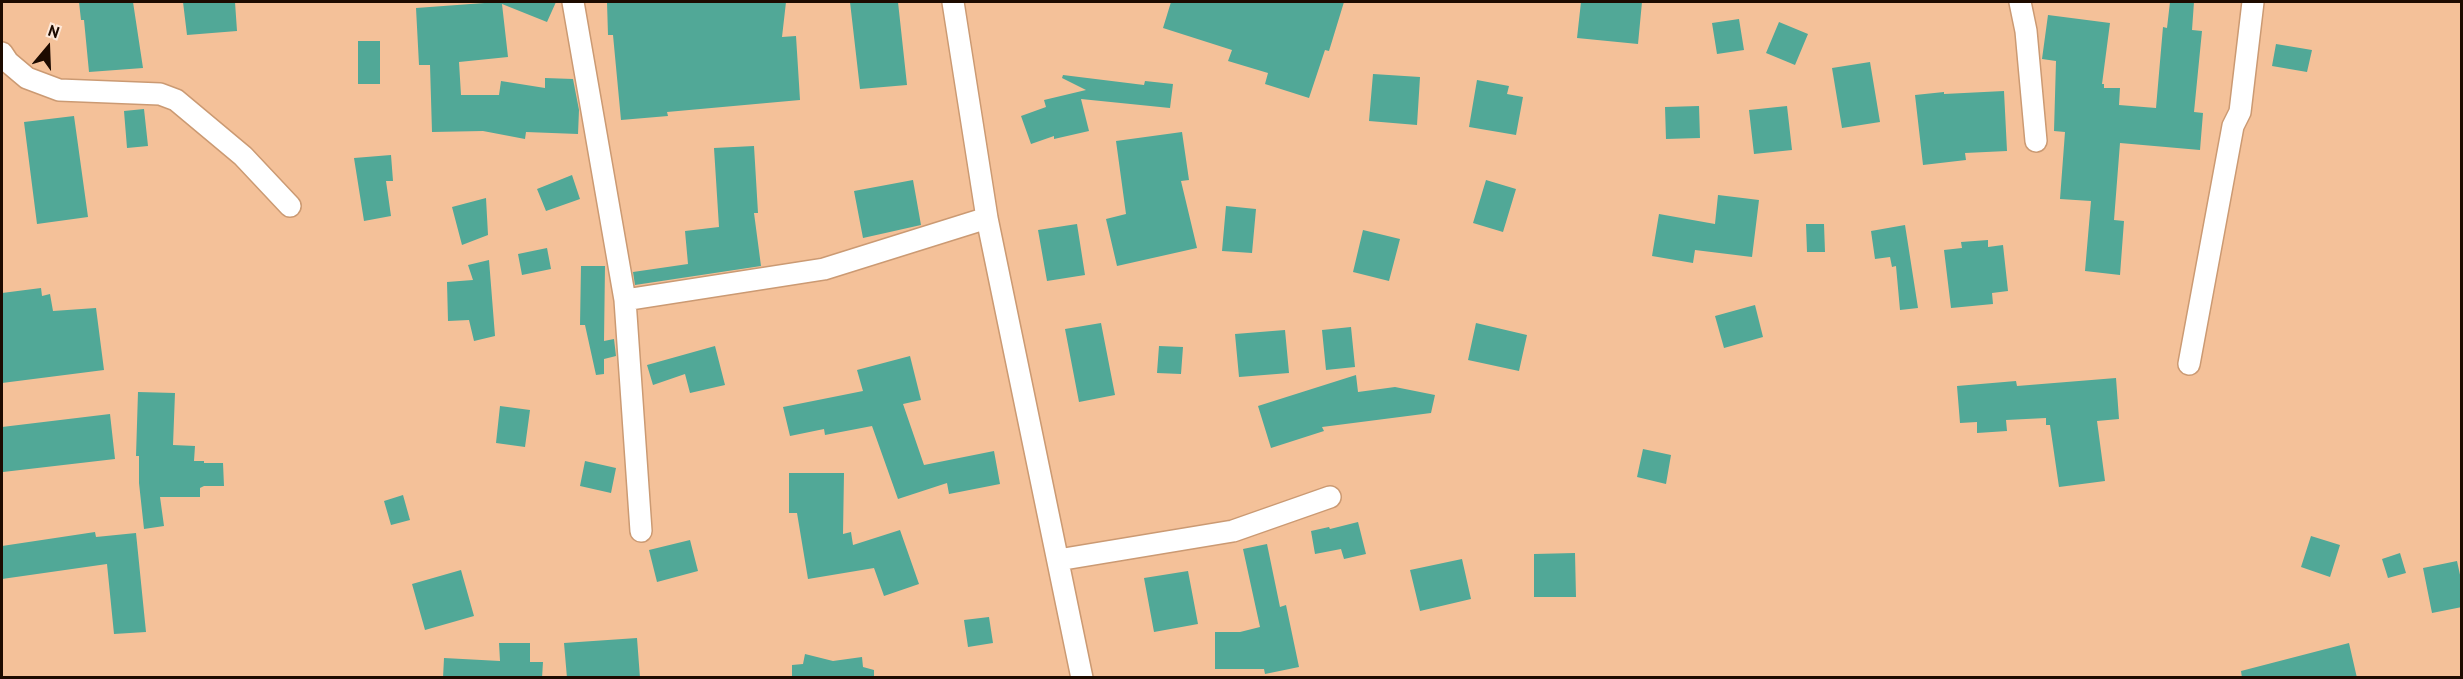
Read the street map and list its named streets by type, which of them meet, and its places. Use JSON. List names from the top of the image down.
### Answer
{
  "north": "top"
}
